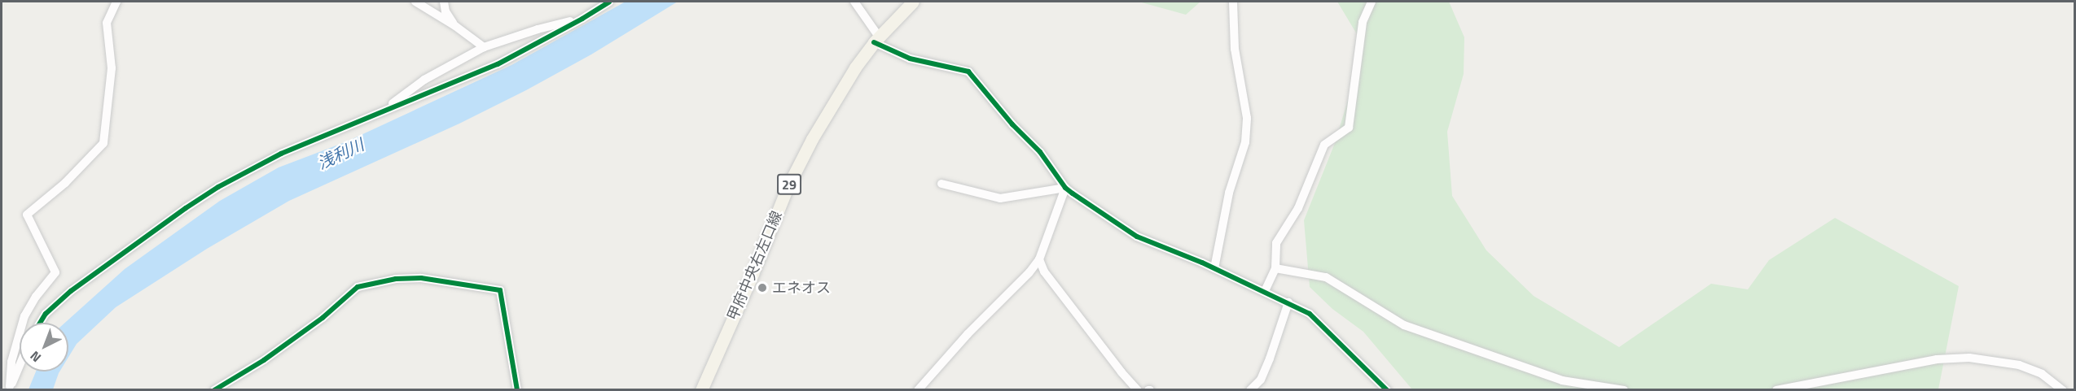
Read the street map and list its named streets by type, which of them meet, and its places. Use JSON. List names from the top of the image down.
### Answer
{
  "streets": {
    "main road": ["29", "甲府中央右左口線"]
  },
  "water": ["浅利川"],
  "places": ["エネオス"],
  "north": "bottom left"
}
